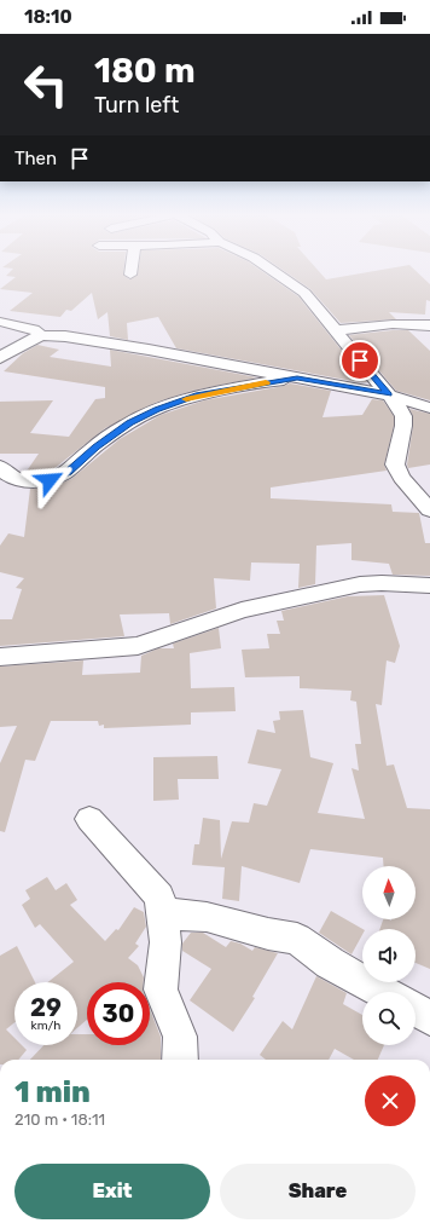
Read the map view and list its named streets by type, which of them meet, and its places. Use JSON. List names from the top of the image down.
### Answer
{
  "north": "top",
  "page": {
    "status": "18:10",
    "turn": ["180 m", "Turn left"],
    "then": "Then",
    "speed": "29 km/h",
    "limit": "30",
    "heading": ["1 min", "210 m · 18:11"],
    "buttons": ["Exit", "Share"]
  }
}
